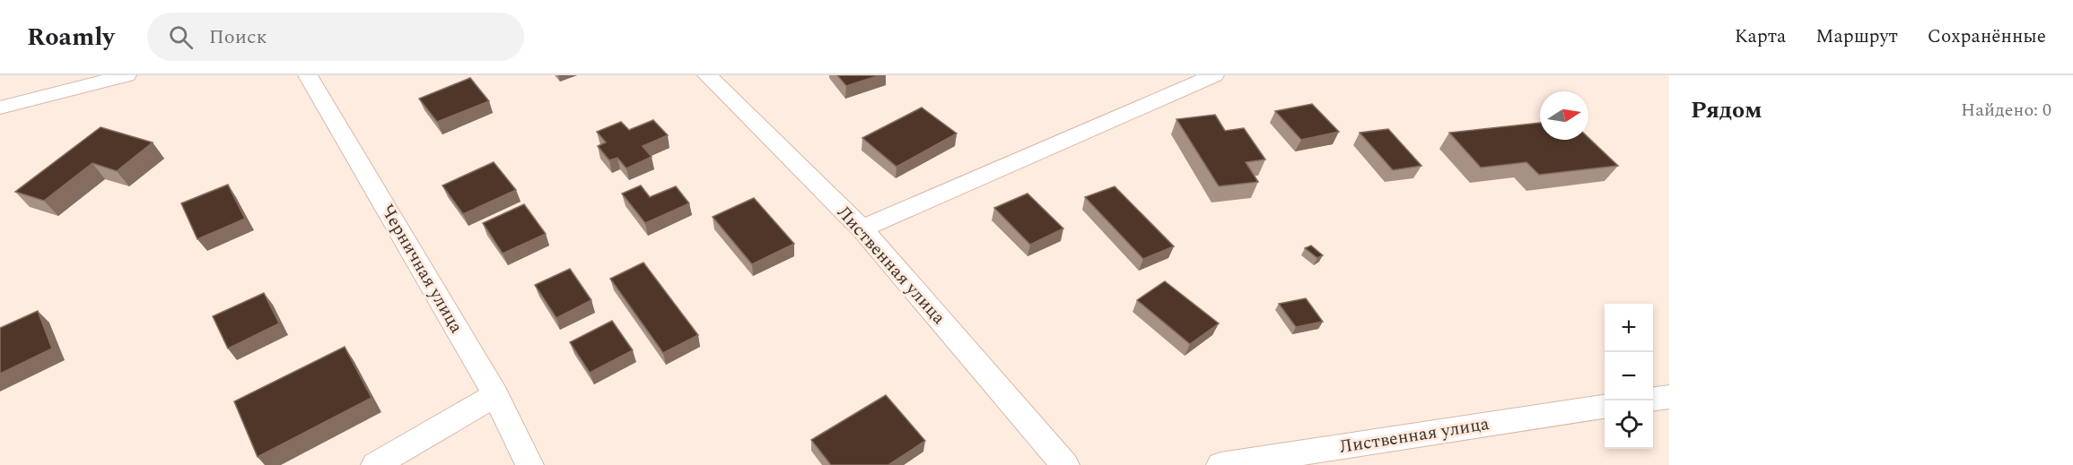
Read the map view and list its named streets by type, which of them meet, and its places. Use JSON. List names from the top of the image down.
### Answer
{
  "streets": {
    "street": ["Лиственная улица", "Черничная улица"]
  },
  "north": "right",
  "page": {
    "header": "Roamly",
    "search": "Поиск",
    "nav": ["Карта", "Маршрут", "Сохранённые"],
    "heading": ["Рядом", "Найдено: 0"],
    "map_buttons": ["+", "−"]
  }
}
